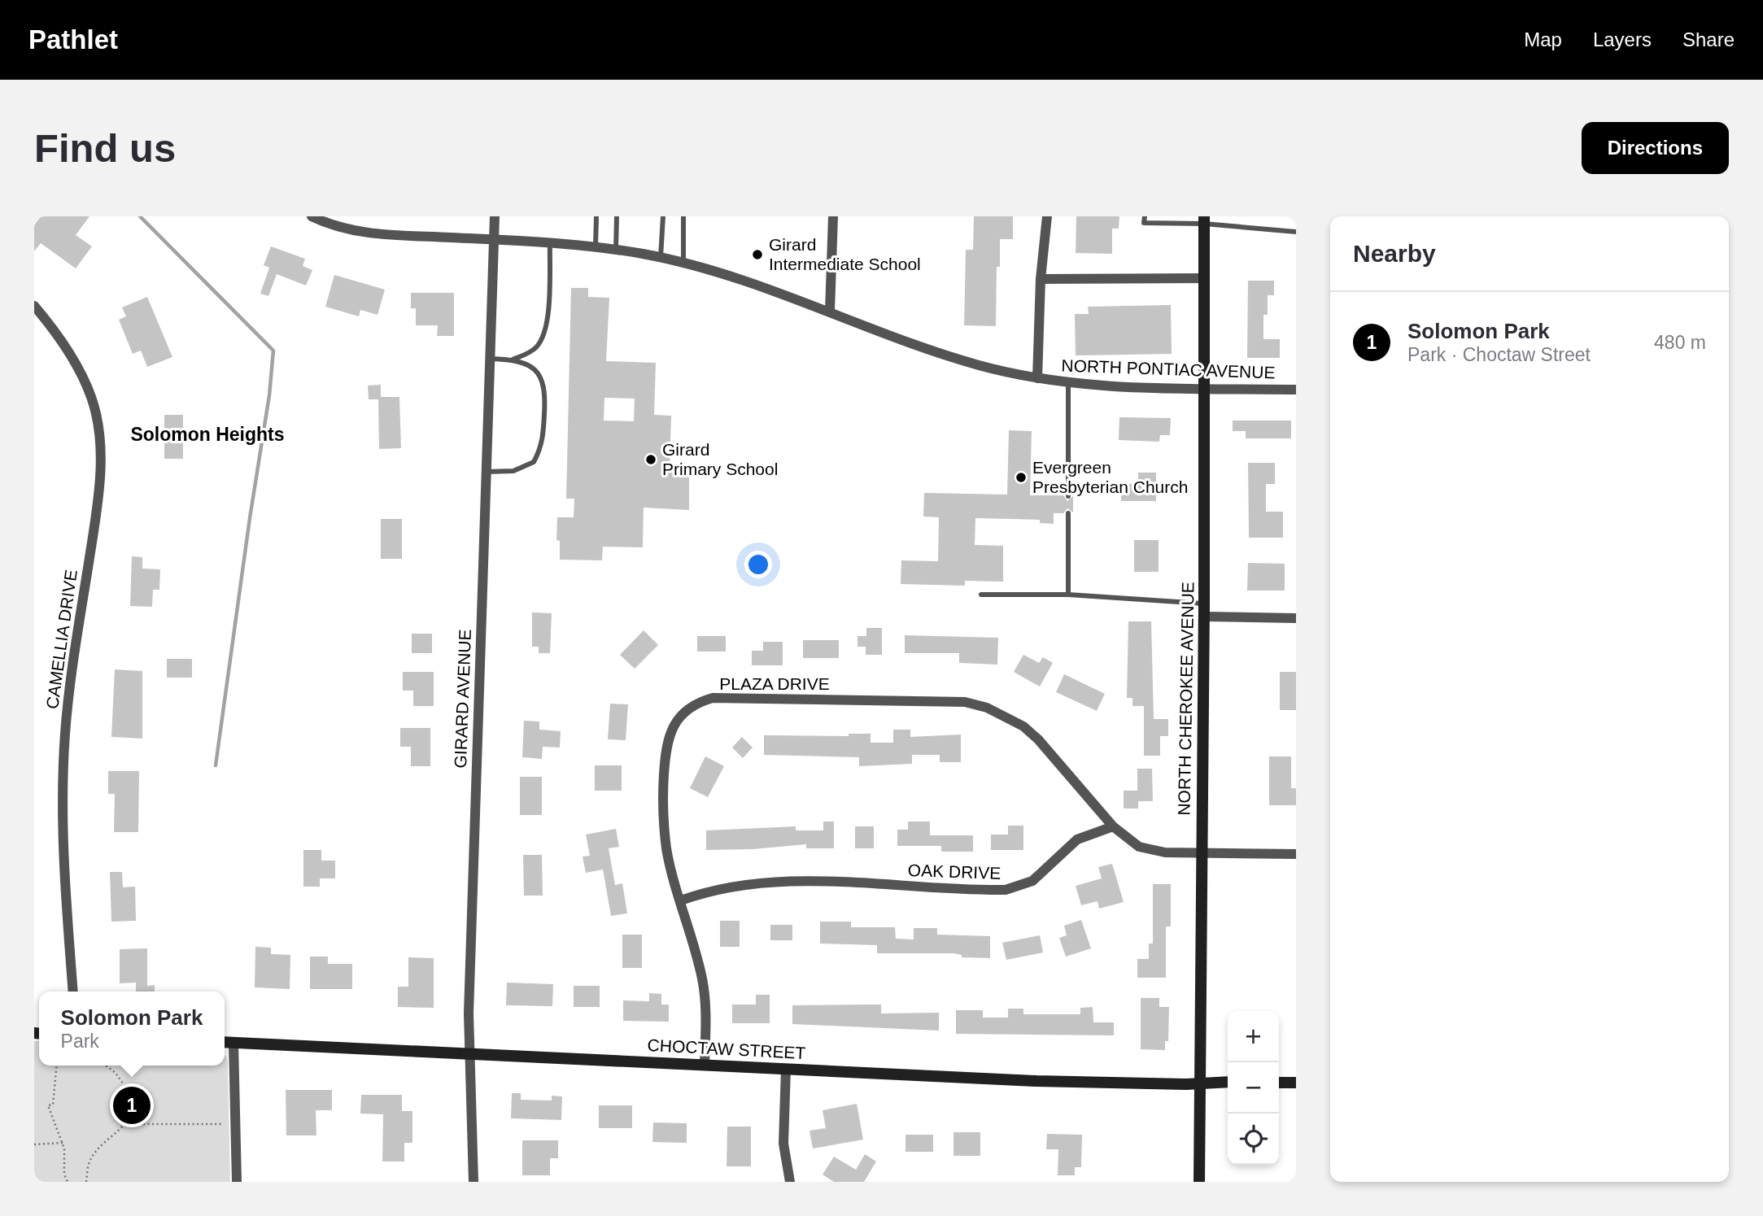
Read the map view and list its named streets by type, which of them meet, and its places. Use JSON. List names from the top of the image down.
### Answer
{
  "streets": {
    "street": [
      "NORTH PONTIAC AVENUE",
      "CAMELLIA DRIVE",
      "PLAZA DRIVE",
      "GIRARD AVENUE",
      "NORTH CHEROKEE AVENUE",
      "OAK DRIVE",
      "CHOCTAW STREET"
    ]
  },
  "crossings": [
    ["NORTH PONTIAC AVENUE", "GIRARD AVENUE"],
    ["NORTH PONTIAC AVENUE", "NORTH CHEROKEE AVENUE"],
    ["PLAZA DRIVE", "OAK DRIVE"],
    ["PLAZA DRIVE", "CHOCTAW STREET"],
    ["GIRARD AVENUE", "CHOCTAW STREET"],
    ["NORTH CHEROKEE AVENUE", "CHOCTAW STREET"]
  ],
  "districts": ["Solomon Heights"],
  "places": ["Girard Intermediate School", "Girard Primary School", "Evergreen Presbyterian Church"],
  "page": {
    "header": "Pathlet",
    "nav": ["Map", "Layers", "Share"],
    "buttons": "Directions",
    "title": "Find us",
    "heading": "Nearby",
    "list": [
      {
        "mark": "1",
        "name": "Solomon Park",
        "note": "Park · Choctaw Street",
        "value": "480 m"
      }
    ],
    "popup": ["Solomon Park", "Park"],
    "map_buttons": ["+", "−"],
    "pins": "1"
  }
}
